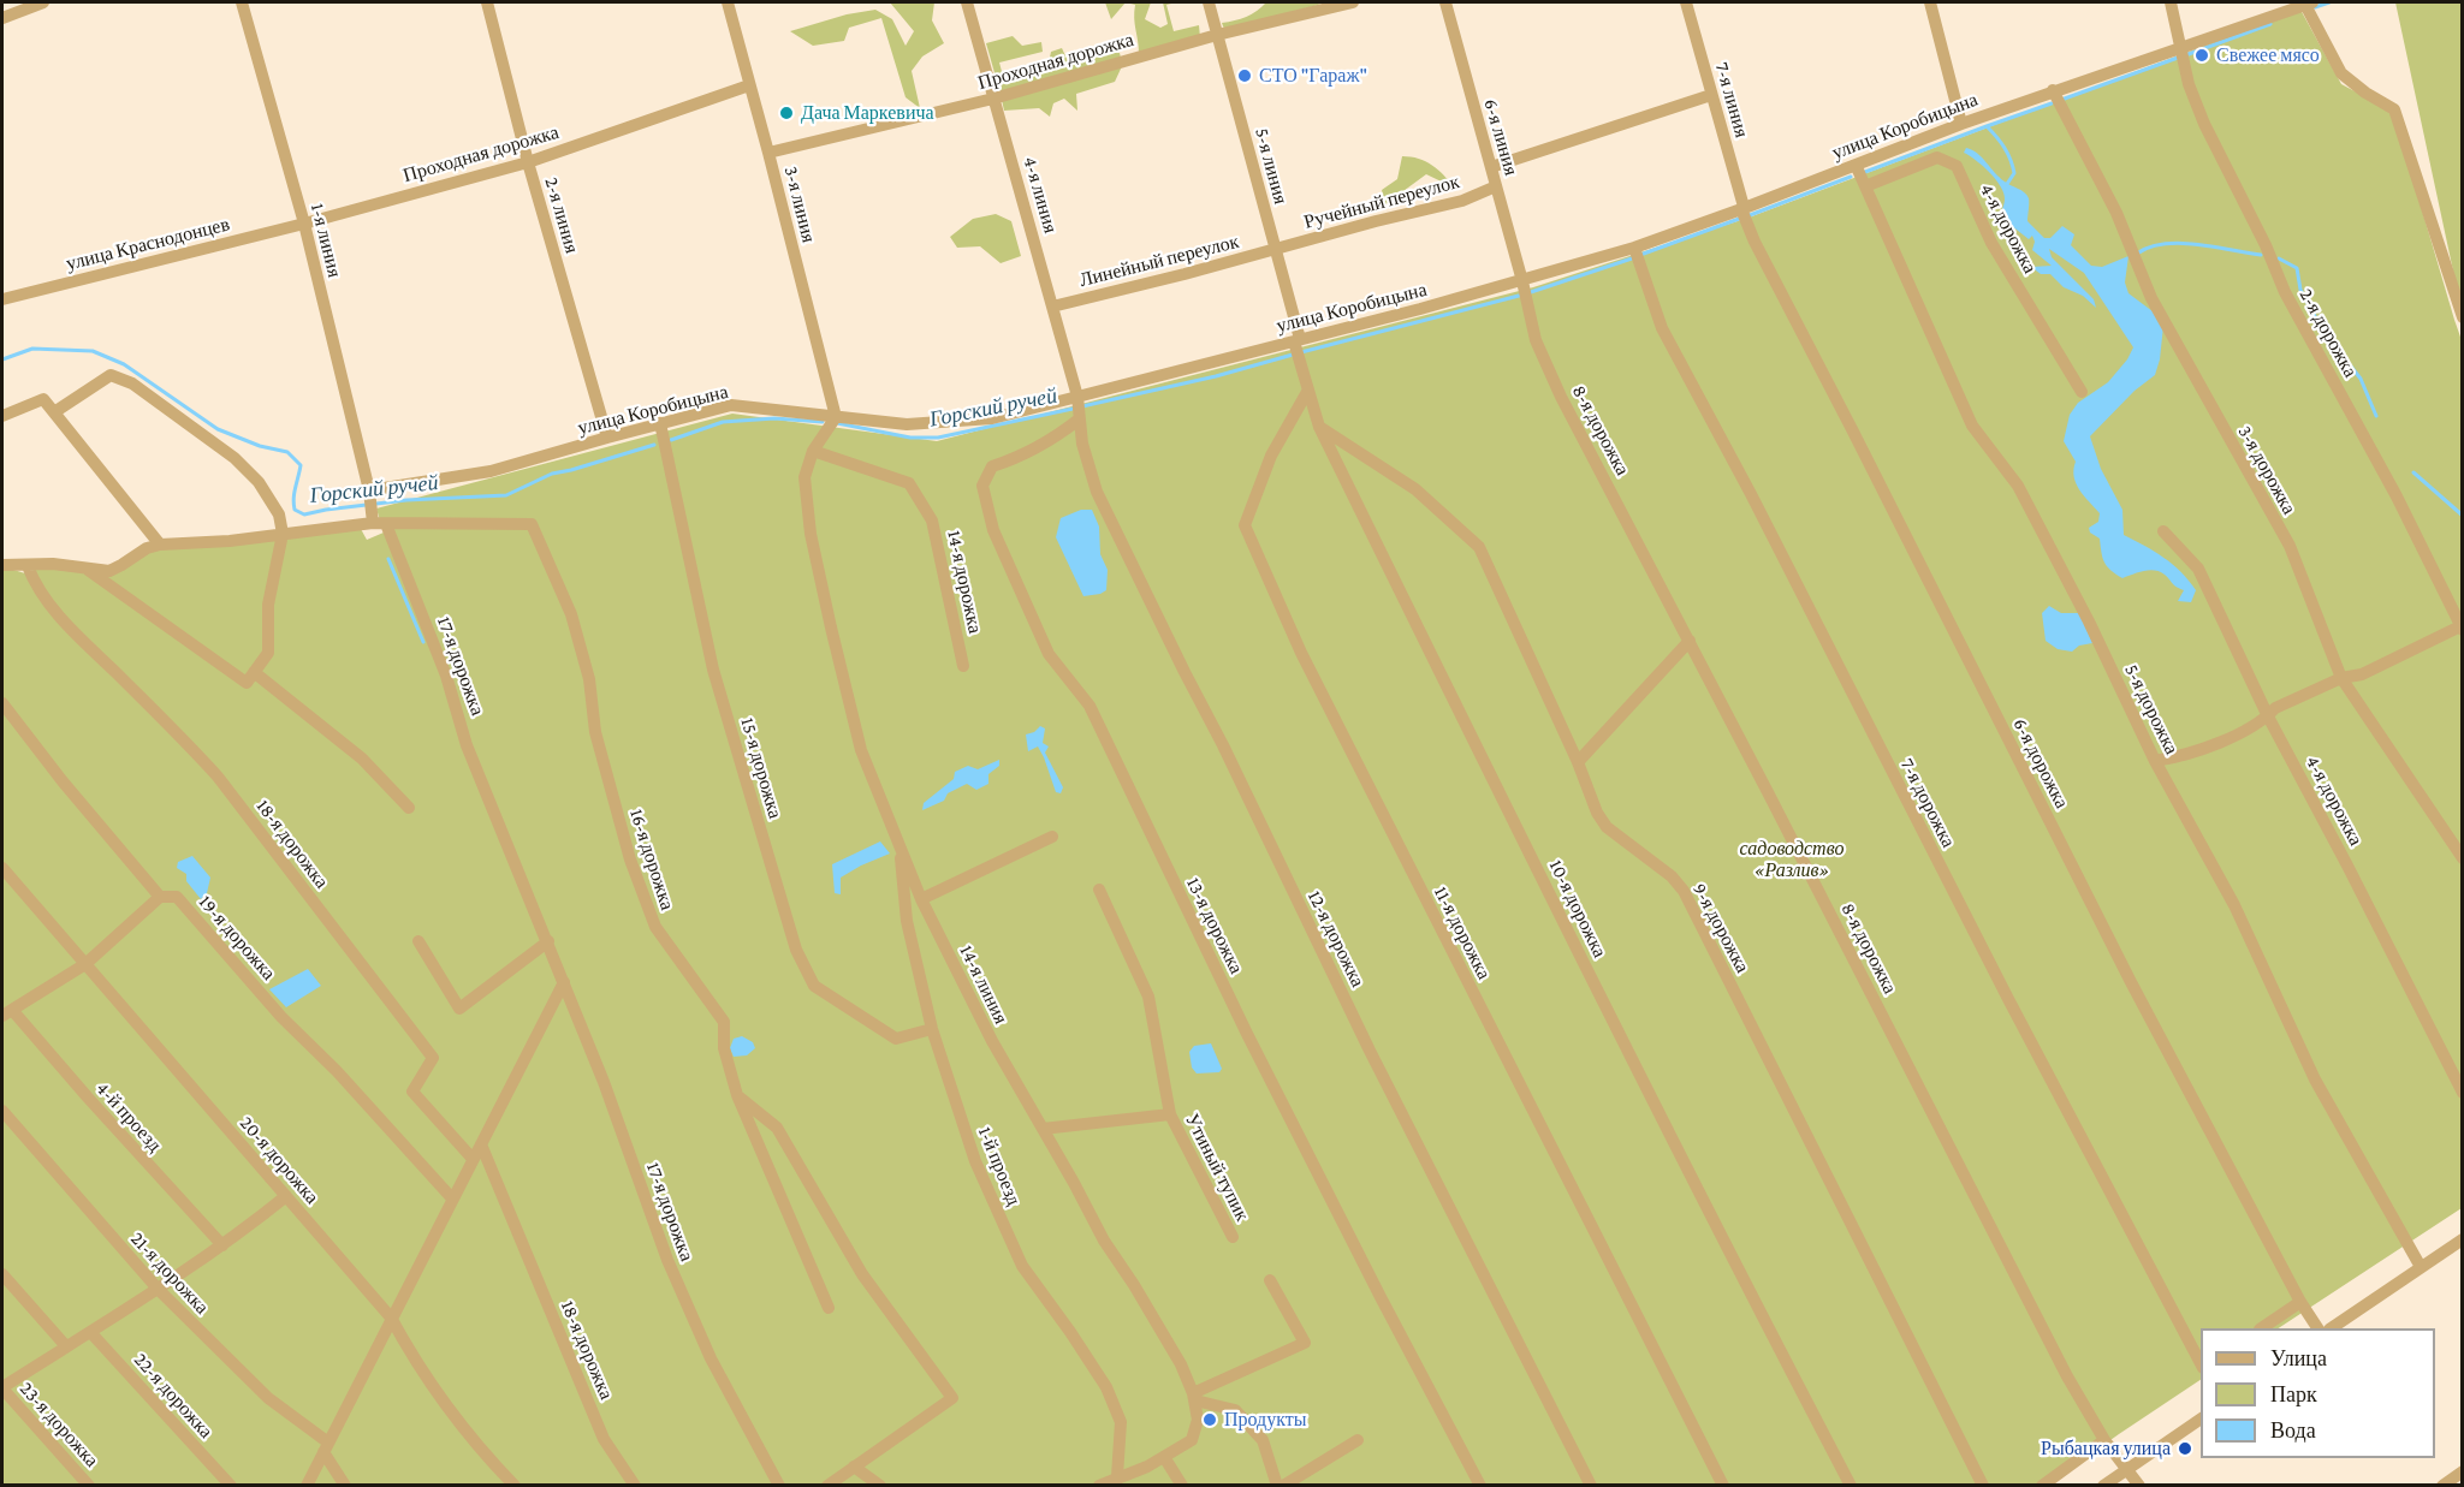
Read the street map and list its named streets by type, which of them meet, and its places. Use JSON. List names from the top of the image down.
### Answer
{
  "streets": {
    "street": [
      "Проходная дорожка",
      "7-я линия",
      "улица Коробицына",
      "6-я линия",
      "5-я линия",
      "4-я линия",
      "Ручейный переулок",
      "3-я линия",
      "2-я линия",
      "4-я дорожка",
      "1-я линия",
      "улица Краснодонцев",
      "Линейный переулок",
      "2-я дорожка",
      "8-я дорожка",
      "3-я дорожка",
      "14-я дорожка",
      "17-я дорожка",
      "5-я дорожка",
      "6-я дорожка",
      "15-я дорожка",
      "7-я дорожка",
      "18-я дорожка",
      "16-я дорожка",
      "10-я дорожка",
      "13-я дорожка",
      "9-я дорожка",
      "11-я дорожка",
      "19-я дорожка",
      "12-я дорожка",
      "14-я линия",
      "4-й проезд",
      "20-я дорожка",
      "1-й проезд",
      "Утиный тупик",
      "21-я дорожка",
      "22-я дорожка",
      "23-я дорожка"
    ]
  },
  "crossings": [
    ["Проходная дорожка", "5-я линия"],
    ["Проходная дорожка", "4-я линия"],
    ["Проходная дорожка", "3-я линия"],
    ["Проходная дорожка", "2-я линия"],
    ["Проходная дорожка", "1-я линия"],
    ["Проходная дорожка", "улица Краснодонцев"],
    ["7-я линия", "улица Коробицына"],
    ["7-я линия", "6-я дорожка"],
    ["улица Коробицына", "6-я линия"],
    ["улица Коробицына", "5-я линия"],
    ["улица Коробицына", "4-я линия"],
    ["улица Коробицына", "3-я линия"],
    ["улица Коробицына", "2-я линия"],
    ["улица Коробицына", "1-я линия"],
    ["улица Коробицына", "2-я дорожка"],
    ["улица Коробицына", "8-я дорожка"],
    ["улица Коробицына", "3-я дорожка"],
    ["улица Коробицына", "17-я дорожка"],
    ["улица Коробицына", "5-я дорожка"],
    ["улица Коробицына", "6-я дорожка"],
    ["улица Коробицына", "15-я дорожка"],
    ["улица Коробицына", "7-я дорожка"],
    ["улица Коробицына", "16-я дорожка"],
    ["улица Коробицына", "10-я дорожка"],
    ["улица Коробицына", "12-я дорожка"],
    ["улица Коробицына", "14-я линия"],
    ["6-я линия", "Ручейный переулок"],
    ["6-я линия", "8-я дорожка"],
    ["5-я линия", "Ручейный переулок"],
    ["5-я линия", "Линейный переулок"],
    ["5-я линия", "10-я дорожка"],
    ["4-я линия", "Линейный переулок"],
    ["4-я линия", "12-я дорожка"],
    ["Ручейный переулок", "Линейный переулок"],
    ["3-я линия", "14-я линия"],
    ["4-я дорожка", "5-я дорожка"],
    ["1-я линия", "улица Краснодонцев"],
    ["1-я линия", "17-я дорожка"],
    ["1-я линия", "16-я дорожка"],
    ["14-я дорожка", "14-я линия"],
    ["17-я дорожка", "16-я дорожка"],
    ["15-я дорожка", "1-й проезд"],
    ["10-я дорожка", "9-я дорожка"],
    ["10-я дорожка", "11-я дорожка"],
    ["13-я дорожка", "12-я дорожка"],
    ["14-я линия", "1-й проезд"],
    ["14-я линия", "Утиный тупик"]
  ],
  "water": ["Горский ручей"],
  "parks": ["садоводство «Разлив»"],
  "places": [
    "Свежее мясо",
    "СТО \"Гараж\"",
    "Дача Маркевича",
    "Продукты",
    "Рыбацкая улица"
  ],
  "legend": ["Улица", "Парк", "Вода"]
}
